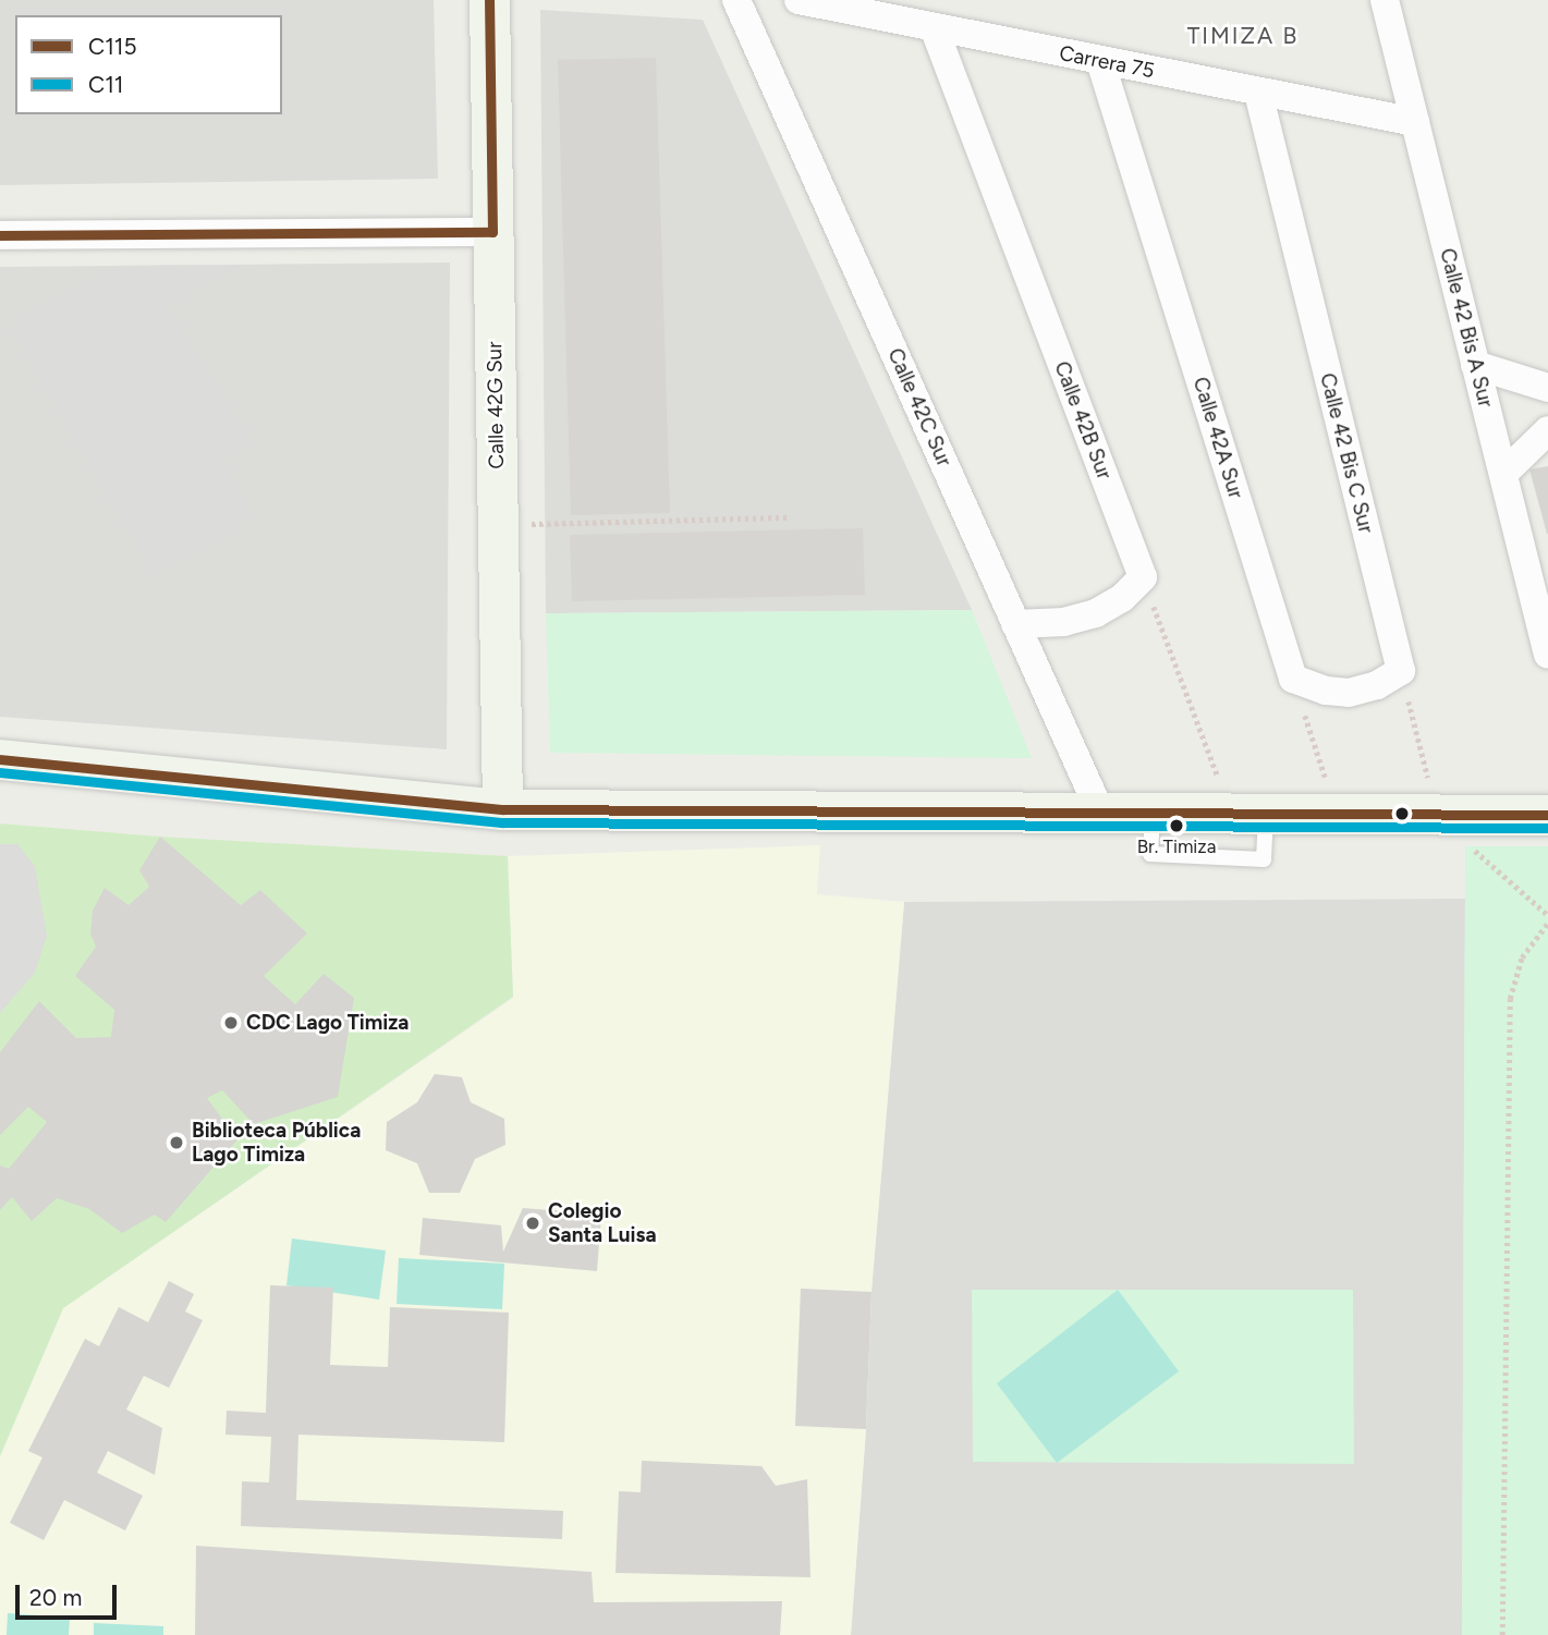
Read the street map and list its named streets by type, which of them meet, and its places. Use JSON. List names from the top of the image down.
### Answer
{
  "streets": {
    "street": [
      "Carrera 75",
      "Calle 42 Bis A Sur",
      "Calle 42G Sur",
      "Calle 42C Sur",
      "Calle 42B Sur",
      "Calle 42A Sur",
      "Calle 42 Bis C Sur"
    ]
  },
  "crossings": [
    ["Carrera 75", "Calle 42 Bis A Sur"],
    ["Carrera 75", "Calle 42B Sur"],
    ["Carrera 75", "Calle 42A Sur"],
    ["Carrera 75", "Calle 42 Bis C Sur"]
  ],
  "districts": ["TIMIZA B"],
  "places": [
    "Br. Timiza",
    "CDC Lago Timiza",
    "Biblioteca Pública Lago Timiza",
    "Colegio Santa Luisa"
  ],
  "lines": ["transit line C115", "transit line C11"],
  "legend": ["C115", "C11"],
  "scale_bar": "20 m"
}
